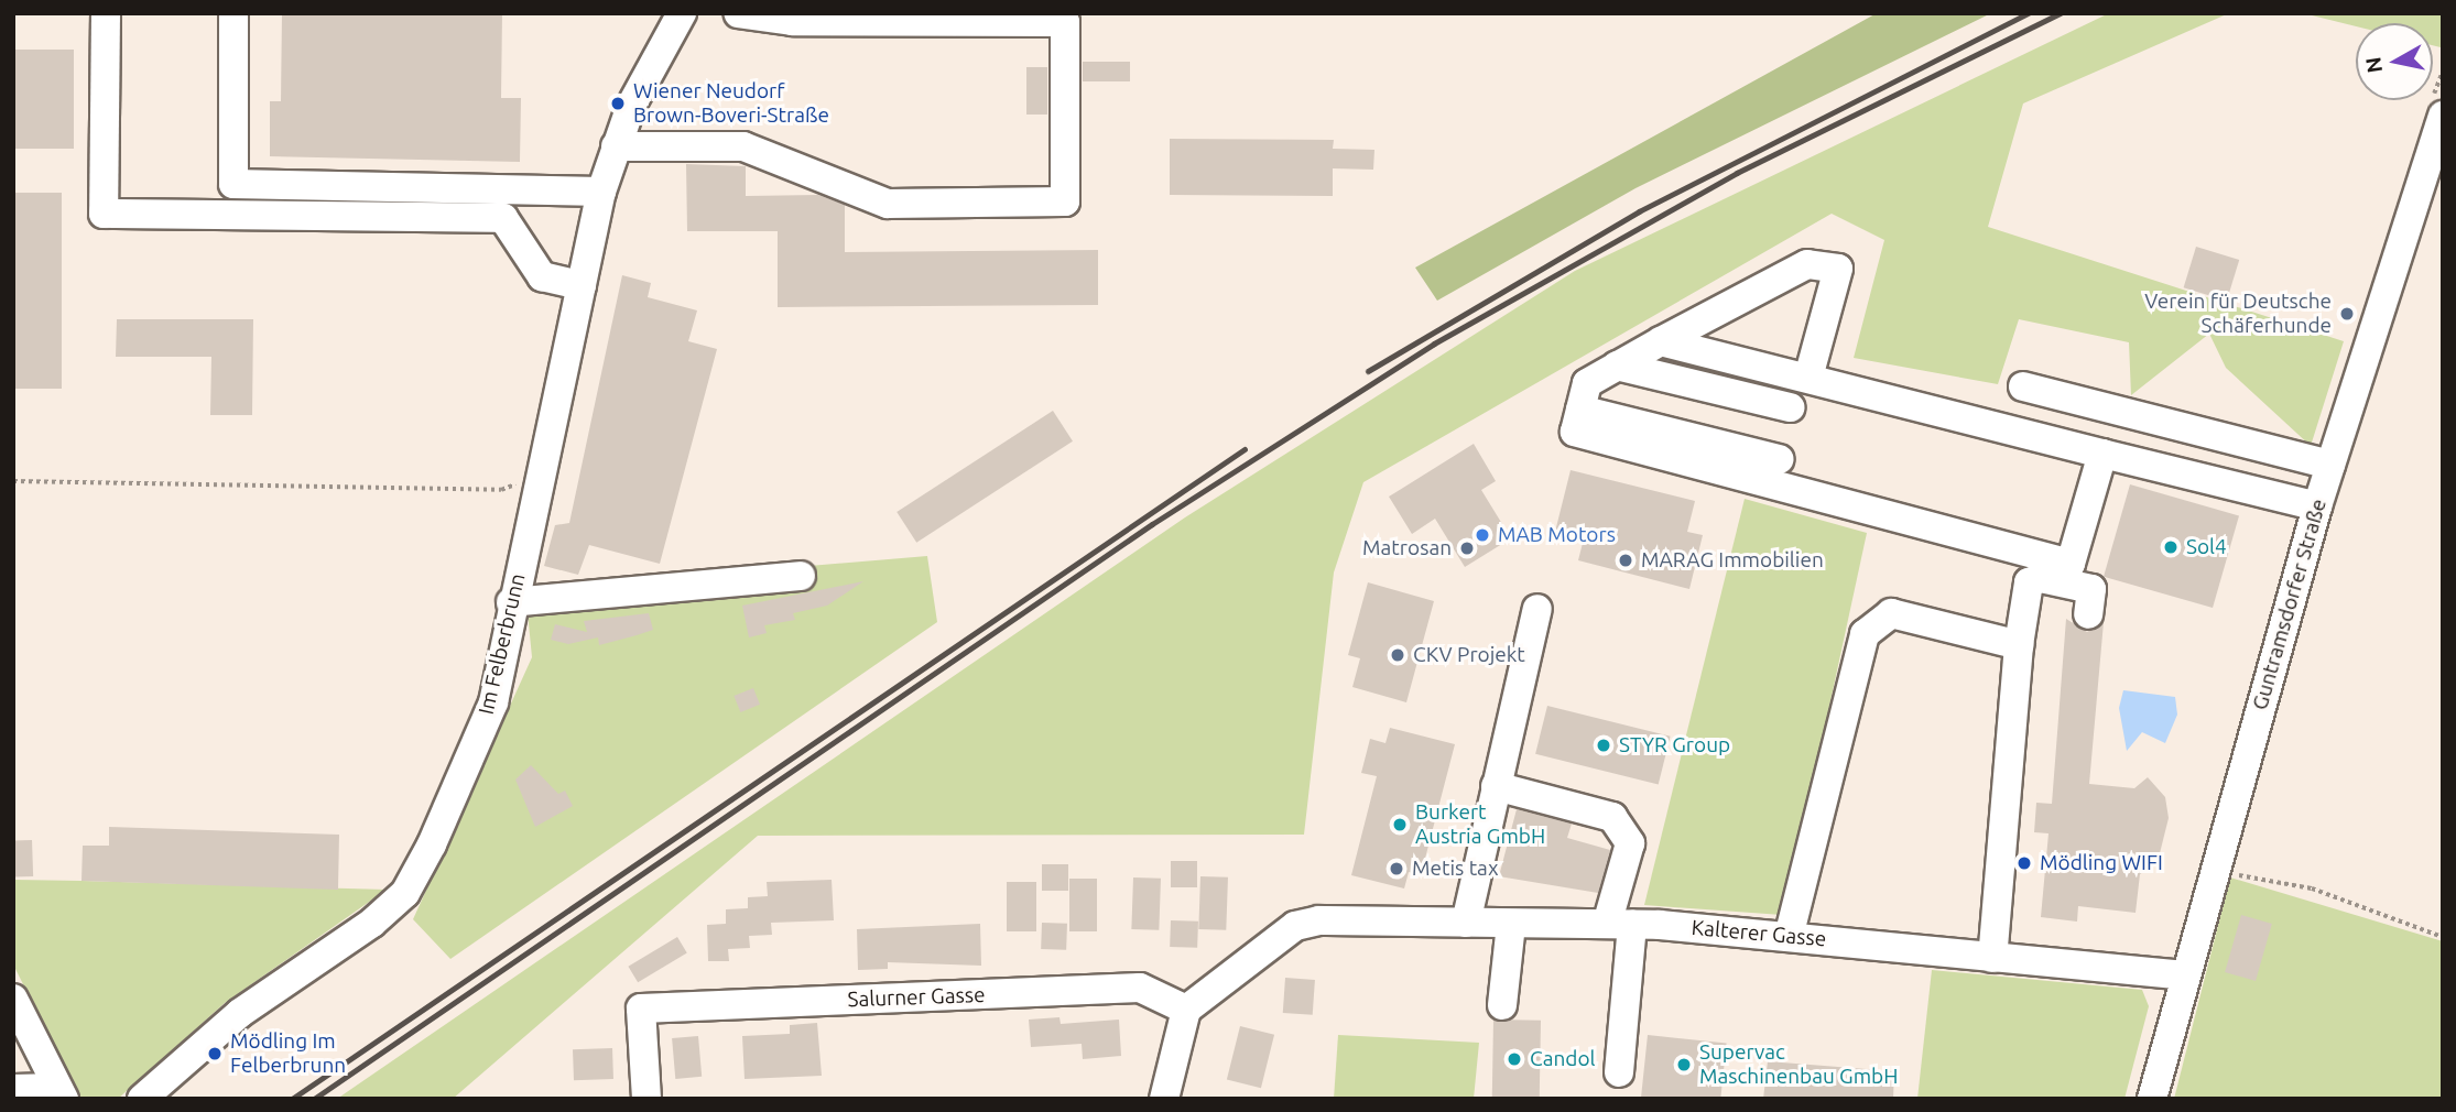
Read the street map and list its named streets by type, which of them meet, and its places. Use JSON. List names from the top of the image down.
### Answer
{
  "streets": {
    "street": [
      "Guntramsdorfer Straße",
      "Im Felberbrunn",
      "Kalterer Gasse",
      "Salurner Gasse"
    ]
  },
  "crossings": [
    ["Guntramsdorfer Straße", "Kalterer Gasse"],
    ["Kalterer Gasse", "Salurner Gasse"]
  ],
  "places": [
    "Wiener Neudorf Brown-Boveri-Straße",
    "Verein für Deutsche Schäferhunde",
    "MAB Motors",
    "Sol4",
    "Matrosan",
    "MARAG Immobilien",
    "CKV Projekt",
    "STYR Group",
    "Burkert Austria GmbH",
    "Mödling WIFI",
    "Metis tax",
    "Mödling Im Felberbrunn",
    "Candol",
    "Supervac Maschinenbau GmbH"
  ],
  "north": "left"
}
